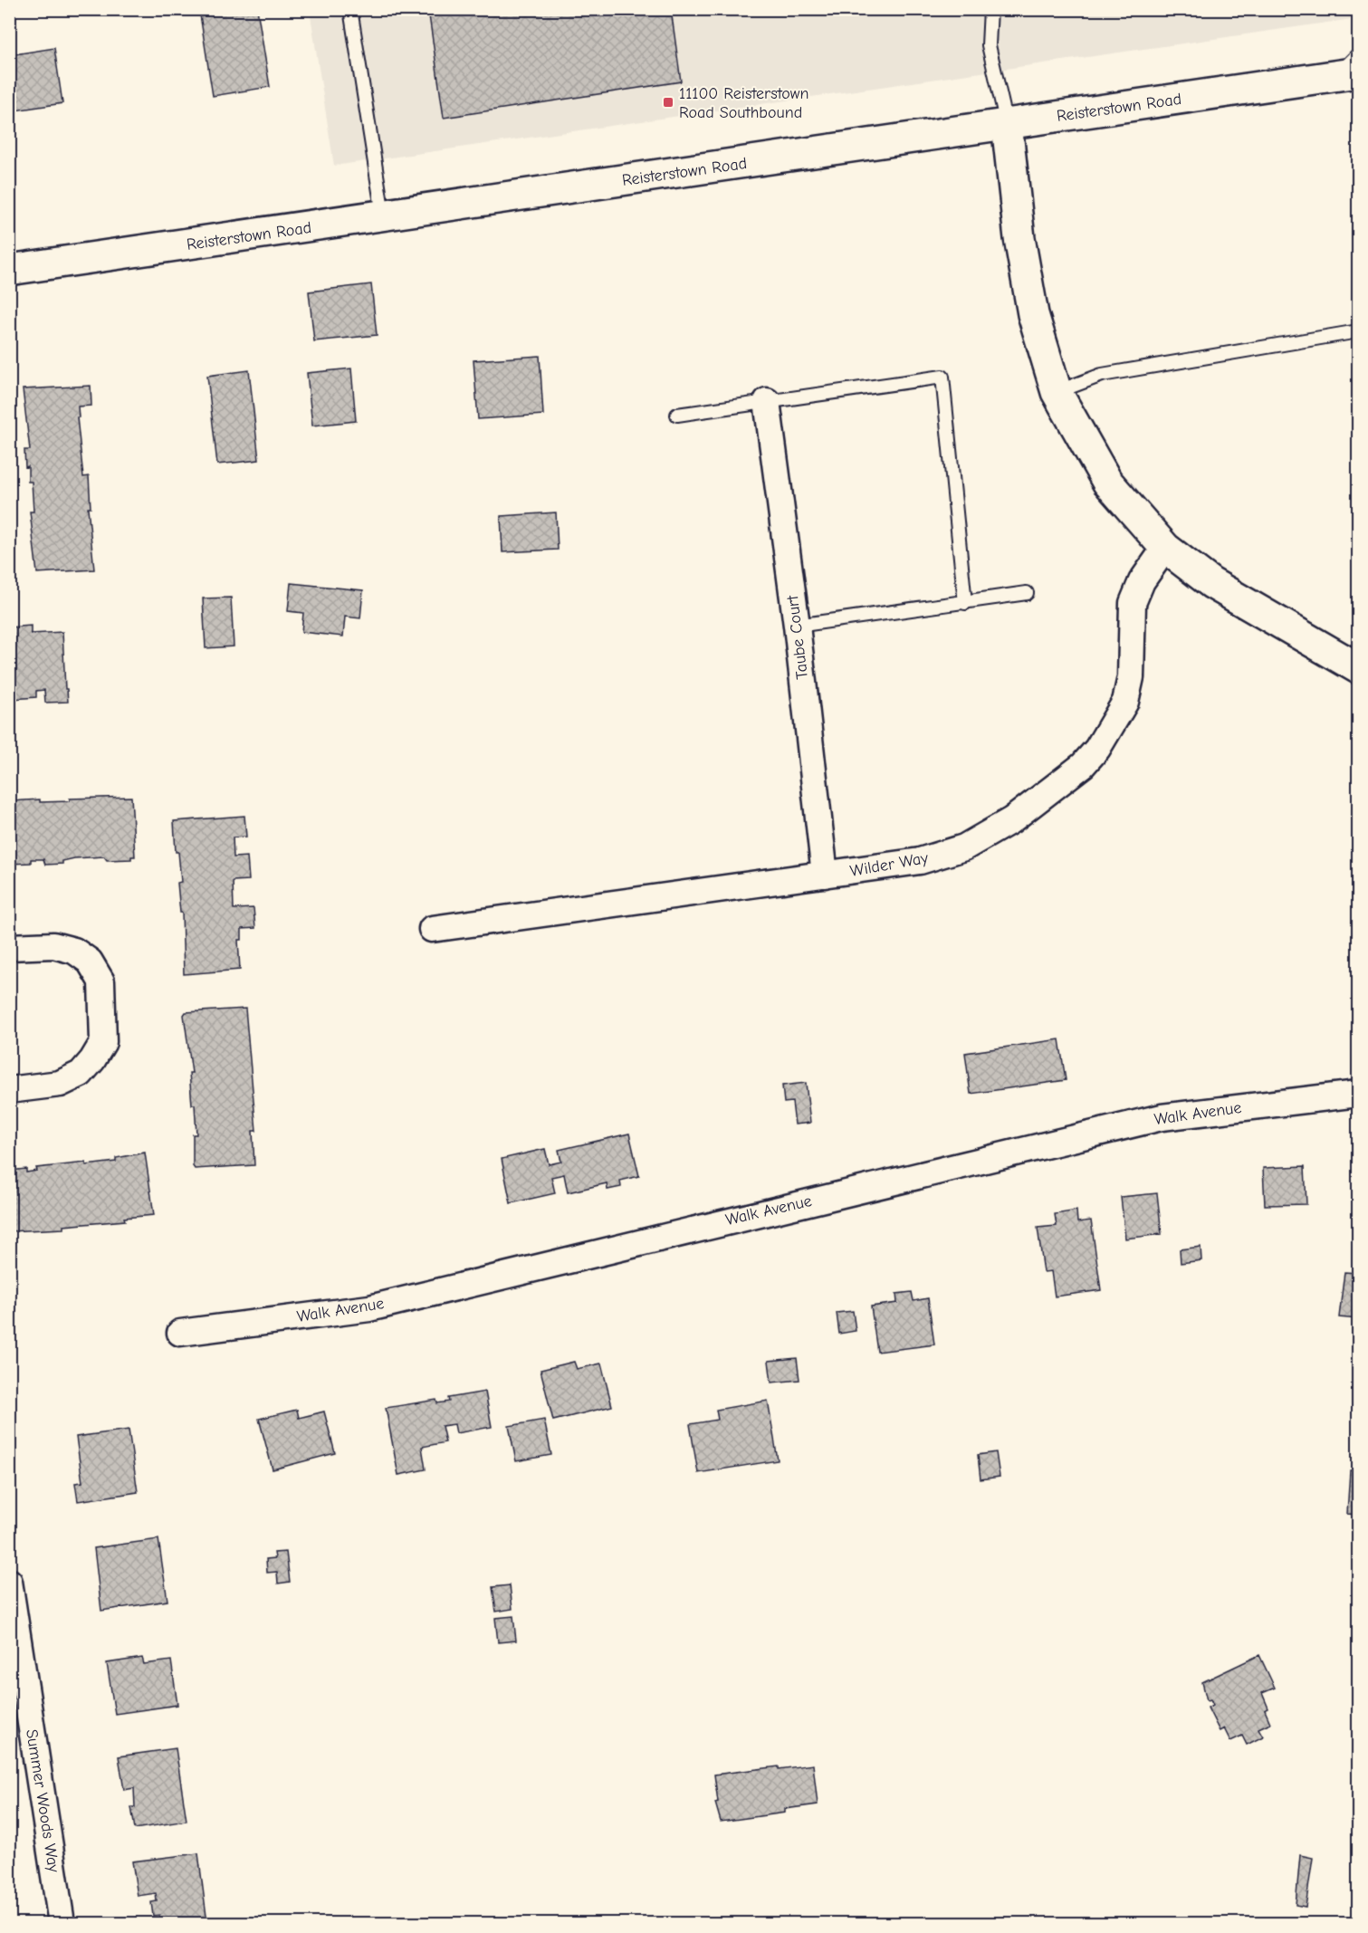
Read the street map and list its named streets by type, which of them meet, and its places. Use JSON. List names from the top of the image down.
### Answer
{
  "streets": {
    "main road": ["Reisterstown Road"],
    "street": [
      "Taube Court",
      "Wilder Way",
      "Walk Avenue",
      "Summer Woods Way"
    ]
  },
  "crossings": [
    ["Taube Court", "Wilder Way"]
  ],
  "places": {
    "transit": ["11100 Reisterstown Road Southbound"]
  }
}
